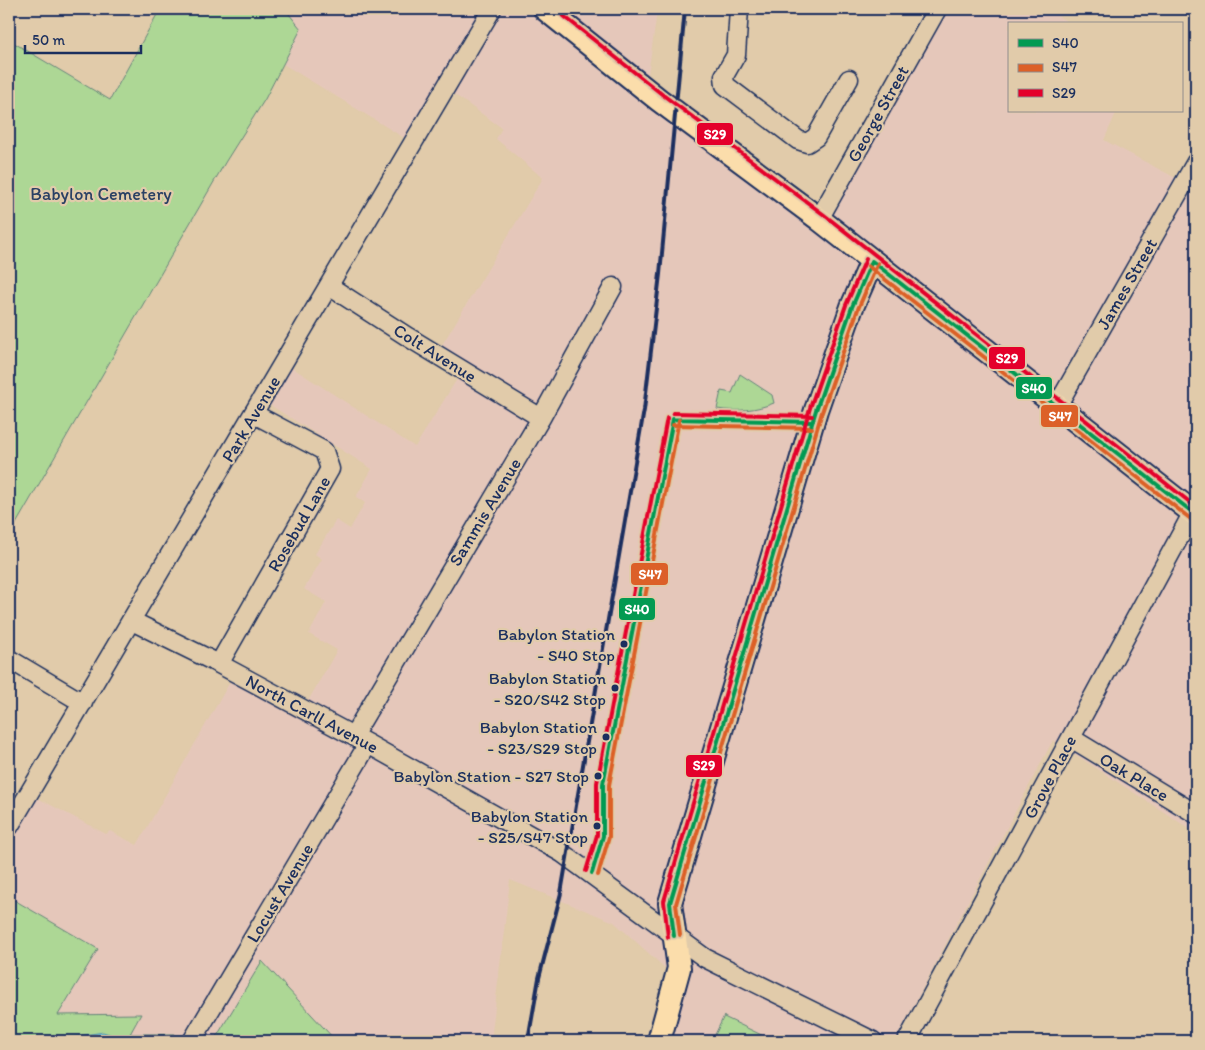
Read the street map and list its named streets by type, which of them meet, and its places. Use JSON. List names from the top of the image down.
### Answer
{
  "streets": {
    "street": [
      "George Street",
      "James Street",
      "Colt Avenue",
      "Park Avenue",
      "Sammis Avenue",
      "Rosebud Lane",
      "North Carll Avenue",
      "Grove Place",
      "Oak Place",
      "Locust Avenue"
    ]
  },
  "crossings": [
    ["Colt Avenue", "Park Avenue"],
    ["Colt Avenue", "Sammis Avenue"],
    ["Park Avenue", "Rosebud Lane"],
    ["Park Avenue", "North Carll Avenue"],
    ["Sammis Avenue", "North Carll Avenue"],
    ["Sammis Avenue", "Locust Avenue"],
    ["Rosebud Lane", "North Carll Avenue"],
    ["North Carll Avenue", "Locust Avenue"],
    ["Grove Place", "Oak Place"]
  ],
  "parks": ["Babylon Cemetery"],
  "places": [
    "Babylon Station - S40 Stop",
    "Babylon Station - S20/S42 Stop",
    "Babylon Station - S23/S29 Stop",
    "Babylon Station - S27 Stop",
    "Babylon Station - S25/S47 Stop"
  ],
  "lines": ["transit line S29", "transit line S40", "transit line S47"],
  "legend": ["S40", "S47", "S29"],
  "scale_bar": "50 m"
}
